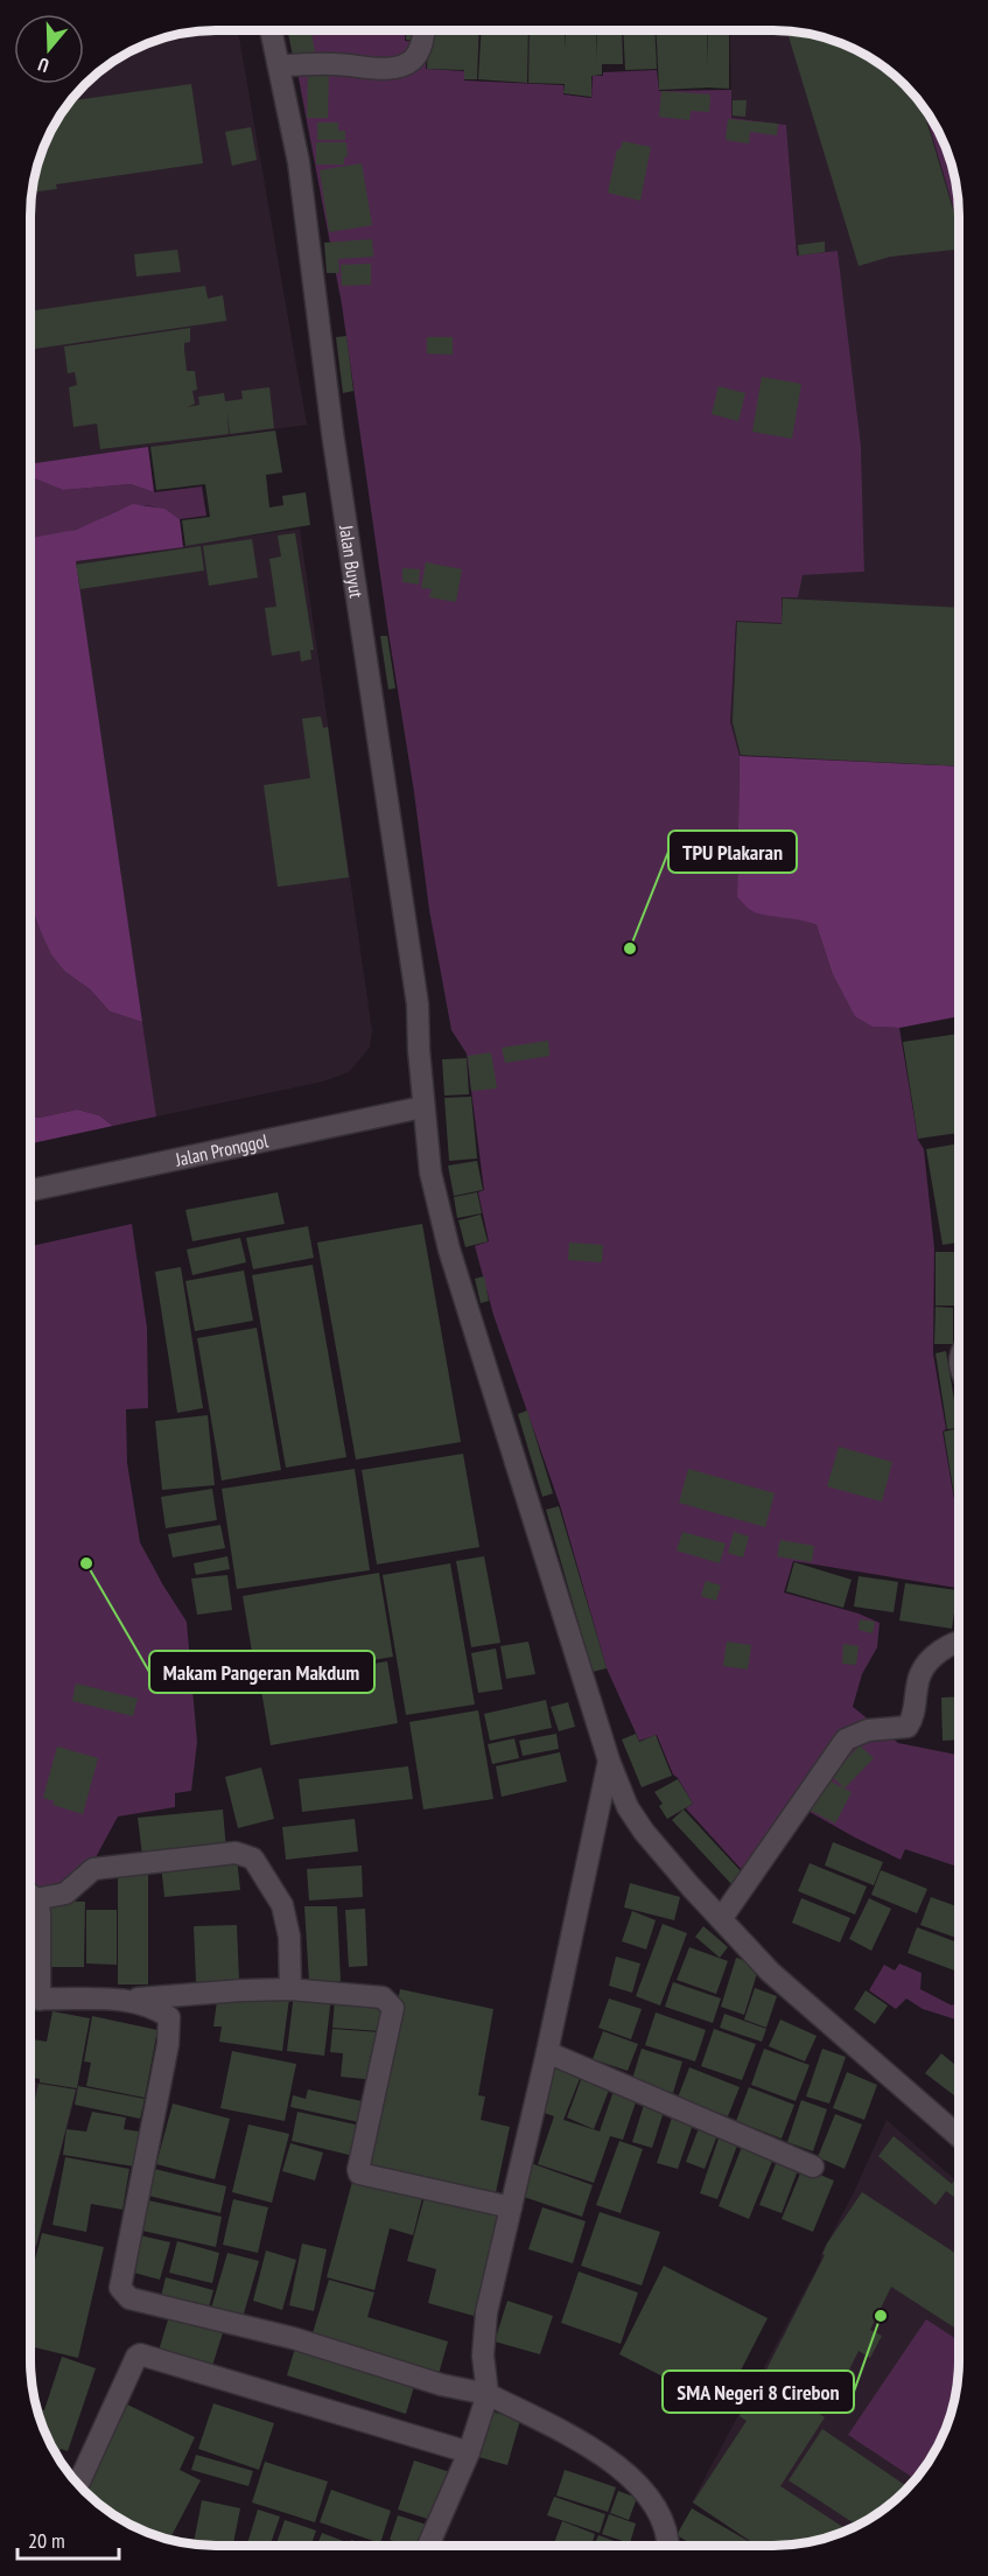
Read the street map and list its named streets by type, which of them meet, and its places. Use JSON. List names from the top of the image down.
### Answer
{
  "streets": {
    "street": ["Jalan Buyut", "Jalan Pronggol"]
  },
  "crossings": [
    ["Jalan Buyut", "Jalan Pronggol"]
  ],
  "places": ["TPU Plakaran", "Makam Pangeran Makdum", "SMA Negeri 8 Cirebon"],
  "scale_bar": "20 m",
  "north": "bottom"
}
